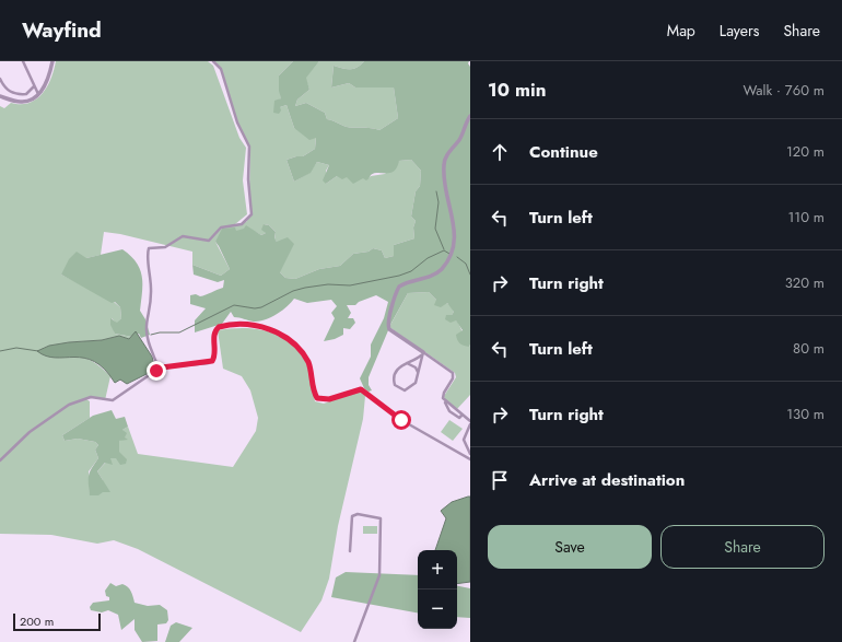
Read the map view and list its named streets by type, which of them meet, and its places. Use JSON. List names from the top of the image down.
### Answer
{
  "scale_bar": "200 m",
  "page": {
    "header": "Wayfind",
    "nav": ["Map", "Layers", "Share"],
    "heading": ["10 min", "Walk · 760 m"],
    "list": [
      ["Continue", "120 m"],
      ["Turn left", "110 m"],
      ["Turn right", "320 m"],
      ["Turn left", "80 m"],
      ["Turn right", "130 m"],
      "Arrive at destination"
    ],
    "buttons": ["Save", "Share"],
    "map_buttons": ["+", "−"],
    "scale": "200 m"
  }
}
